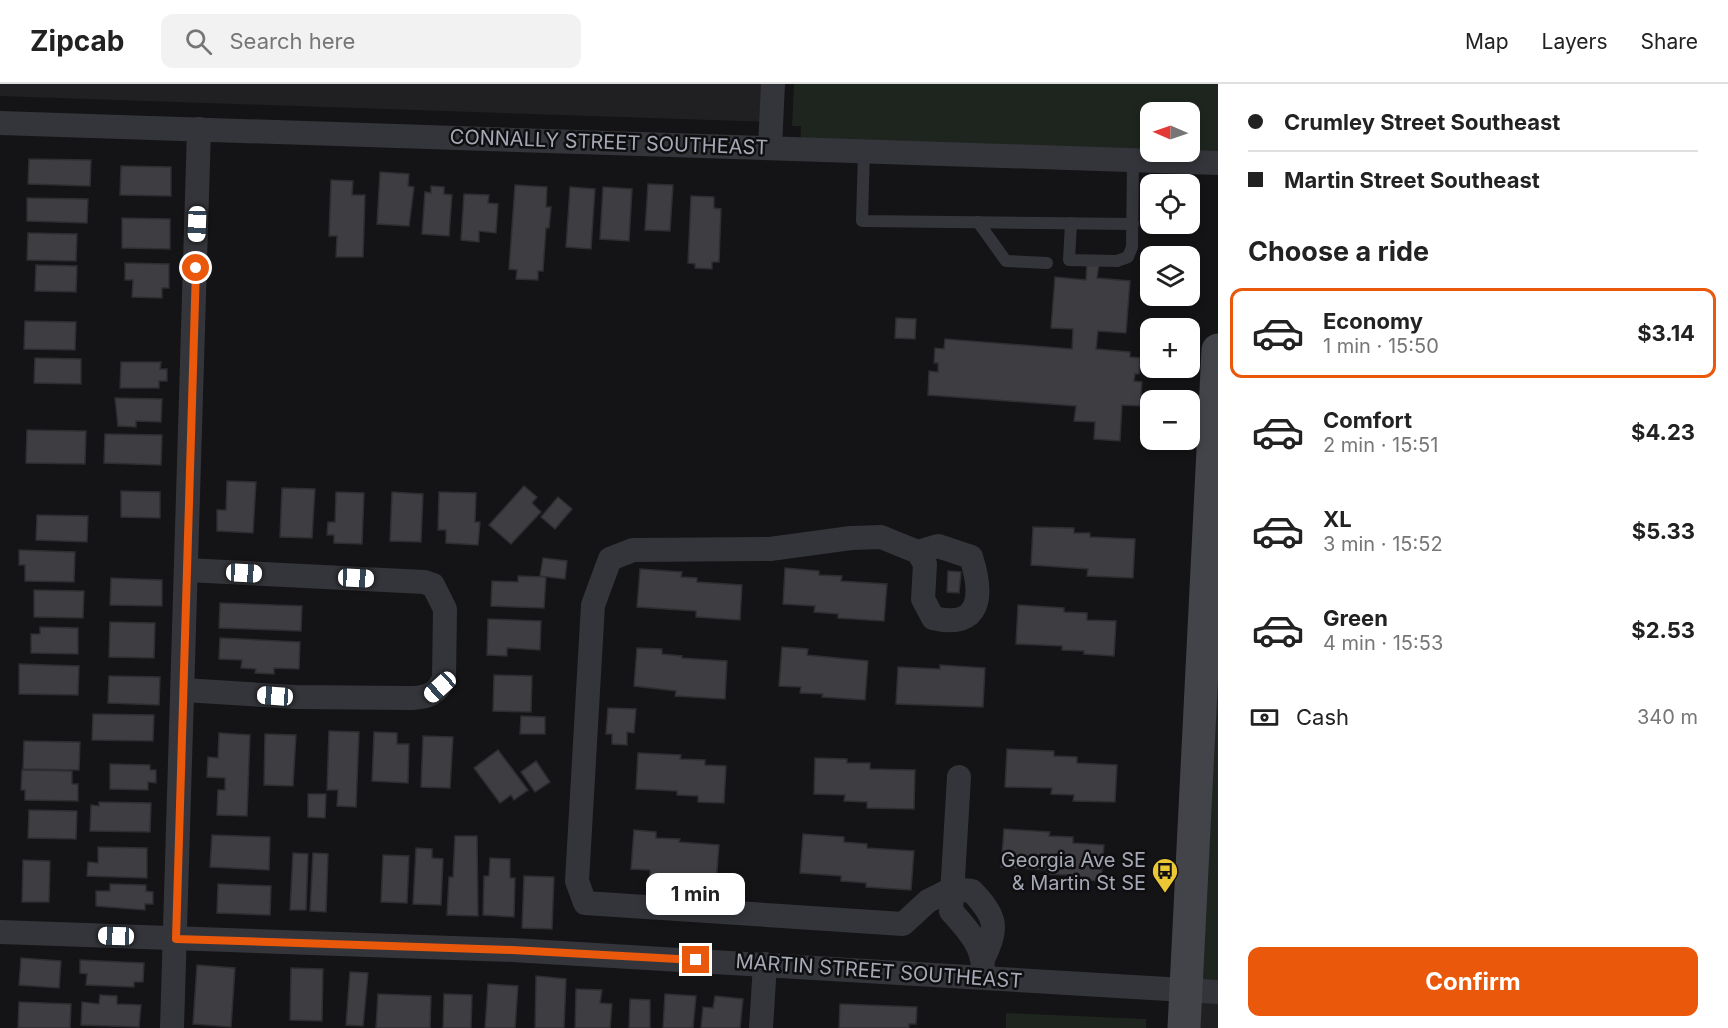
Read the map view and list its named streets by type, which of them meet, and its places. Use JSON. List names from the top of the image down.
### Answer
{
  "streets": {
    "street": ["CONNALLY STREET SOUTHEAST", "MARTIN STREET SOUTHEAST"]
  },
  "places": {
    "bus stop": ["Georgia Ave SE & Martin St SE"]
  },
  "north": "left",
  "page": {
    "header": "Zipcab",
    "search": "Search here",
    "nav": ["Map", "Layers", "Share"],
    "banner": ["Crumley Street Southeast", "Martin Street Southeast"],
    "map_buttons": ["+", "−"],
    "heading": "Choose a ride",
    "list": [
      {
        "name": "Economy",
        "note": "1 min · 15:50",
        "value": "$3.14"
      },
      {
        "name": "Comfort",
        "note": "2 min · 15:51",
        "value": "$4.23"
      },
      {
        "name": "XL",
        "note": "3 min · 15:52",
        "value": "$5.33"
      },
      {
        "name": "Green",
        "note": "4 min · 15:53",
        "value": "$2.53"
      }
    ],
    "pay": ["Cash", "340 m"],
    "bubble": "1 min",
    "buttons": "Confirm"
  }
}
